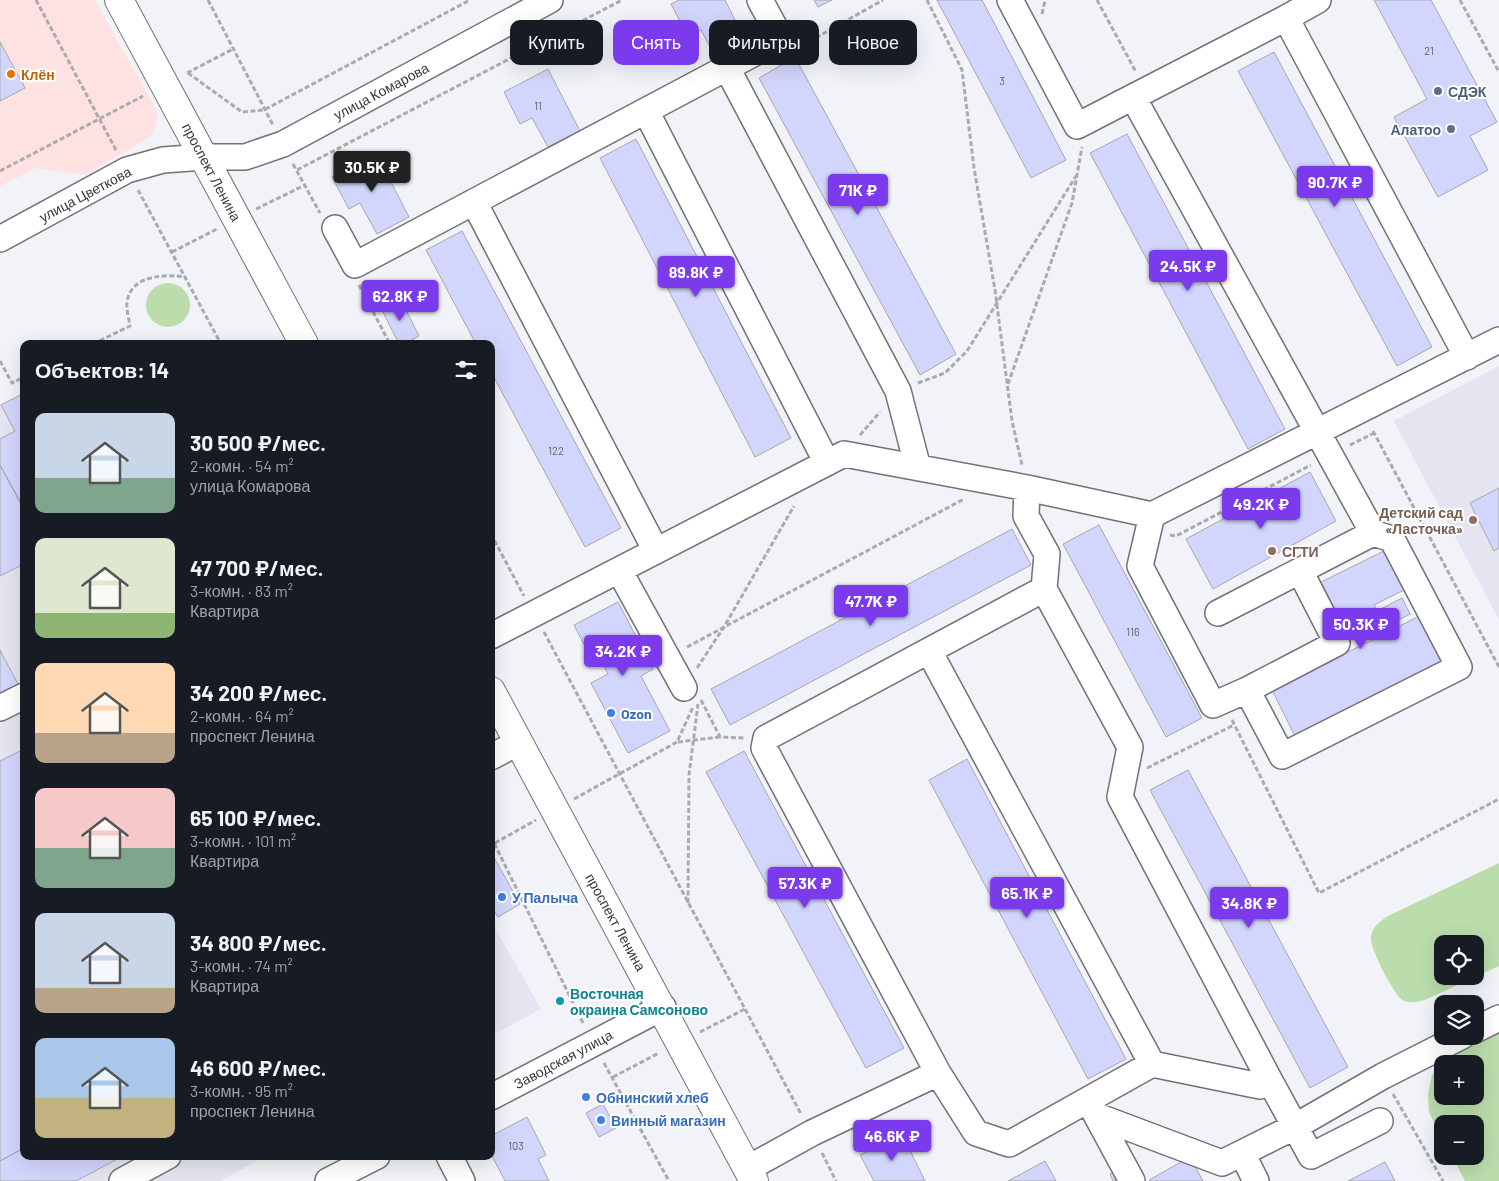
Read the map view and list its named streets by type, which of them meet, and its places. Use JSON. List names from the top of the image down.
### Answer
{
  "streets": {
    "main road": ["проспект Ленина"],
    "street": ["улица Комарова", "улица Цветкова", "Заводская улица"]
  },
  "crossings": [
    ["улица Комарова", "проспект Ленина"],
    ["улица Комарова", "улица Цветкова"],
    ["проспект Ленина", "улица Цветкова"],
    ["проспект Ленина", "Заводская улица"]
  ],
  "places": [
    "Клён",
    "СДЭК",
    "Алатоо",
    "Детский сад «Ласточка»",
    "СГТИ",
    "Ozon",
    "У Палыча",
    "Восточная окраина Самсоново",
    "Обнинский хлеб",
    "Винный магазин"
  ],
  "house_numbers": [
    "21",
    "3",
    "11",
    "122",
    "116",
    "103"
  ],
  "page": {
    "chip": [
      "Купить",
      "Снять",
      "Фильтры",
      "Новое"
    ],
    "price": [
      "30.5K ₽",
      "90.7K ₽",
      "71K ₽",
      "24.5K ₽",
      "89.8K ₽",
      "62.8K ₽",
      "49.2K ₽",
      "47.7K ₽",
      "50.3K ₽",
      "34.2K ₽",
      "57.3K ₽",
      "65.1K ₽",
      "34.8K ₽",
      "46.6K ₽"
    ],
    "heading": "Объектов: 14",
    "list": [
      {
        "name": "30 500 ₽/мес.",
        "note": "2-комн. · 54 m² · улица Комарова"
      },
      {
        "name": "47 700 ₽/мес.",
        "note": "3-комн. · 83 m² · Квартира"
      },
      {
        "name": "34 200 ₽/мес.",
        "note": "2-комн. · 64 m² · проспект Ленина"
      },
      {
        "name": "65 100 ₽/мес.",
        "note": "3-комн. · 101 m² · Квартира"
      },
      {
        "name": "34 800 ₽/мес.",
        "note": "3-комн. · 74 m² · Квартира"
      },
      {
        "name": "46 600 ₽/мес.",
        "note": "3-комн. · 95 m² · проспект Ленина"
      }
    ],
    "map_buttons": ["+", "−"]
  }
}
